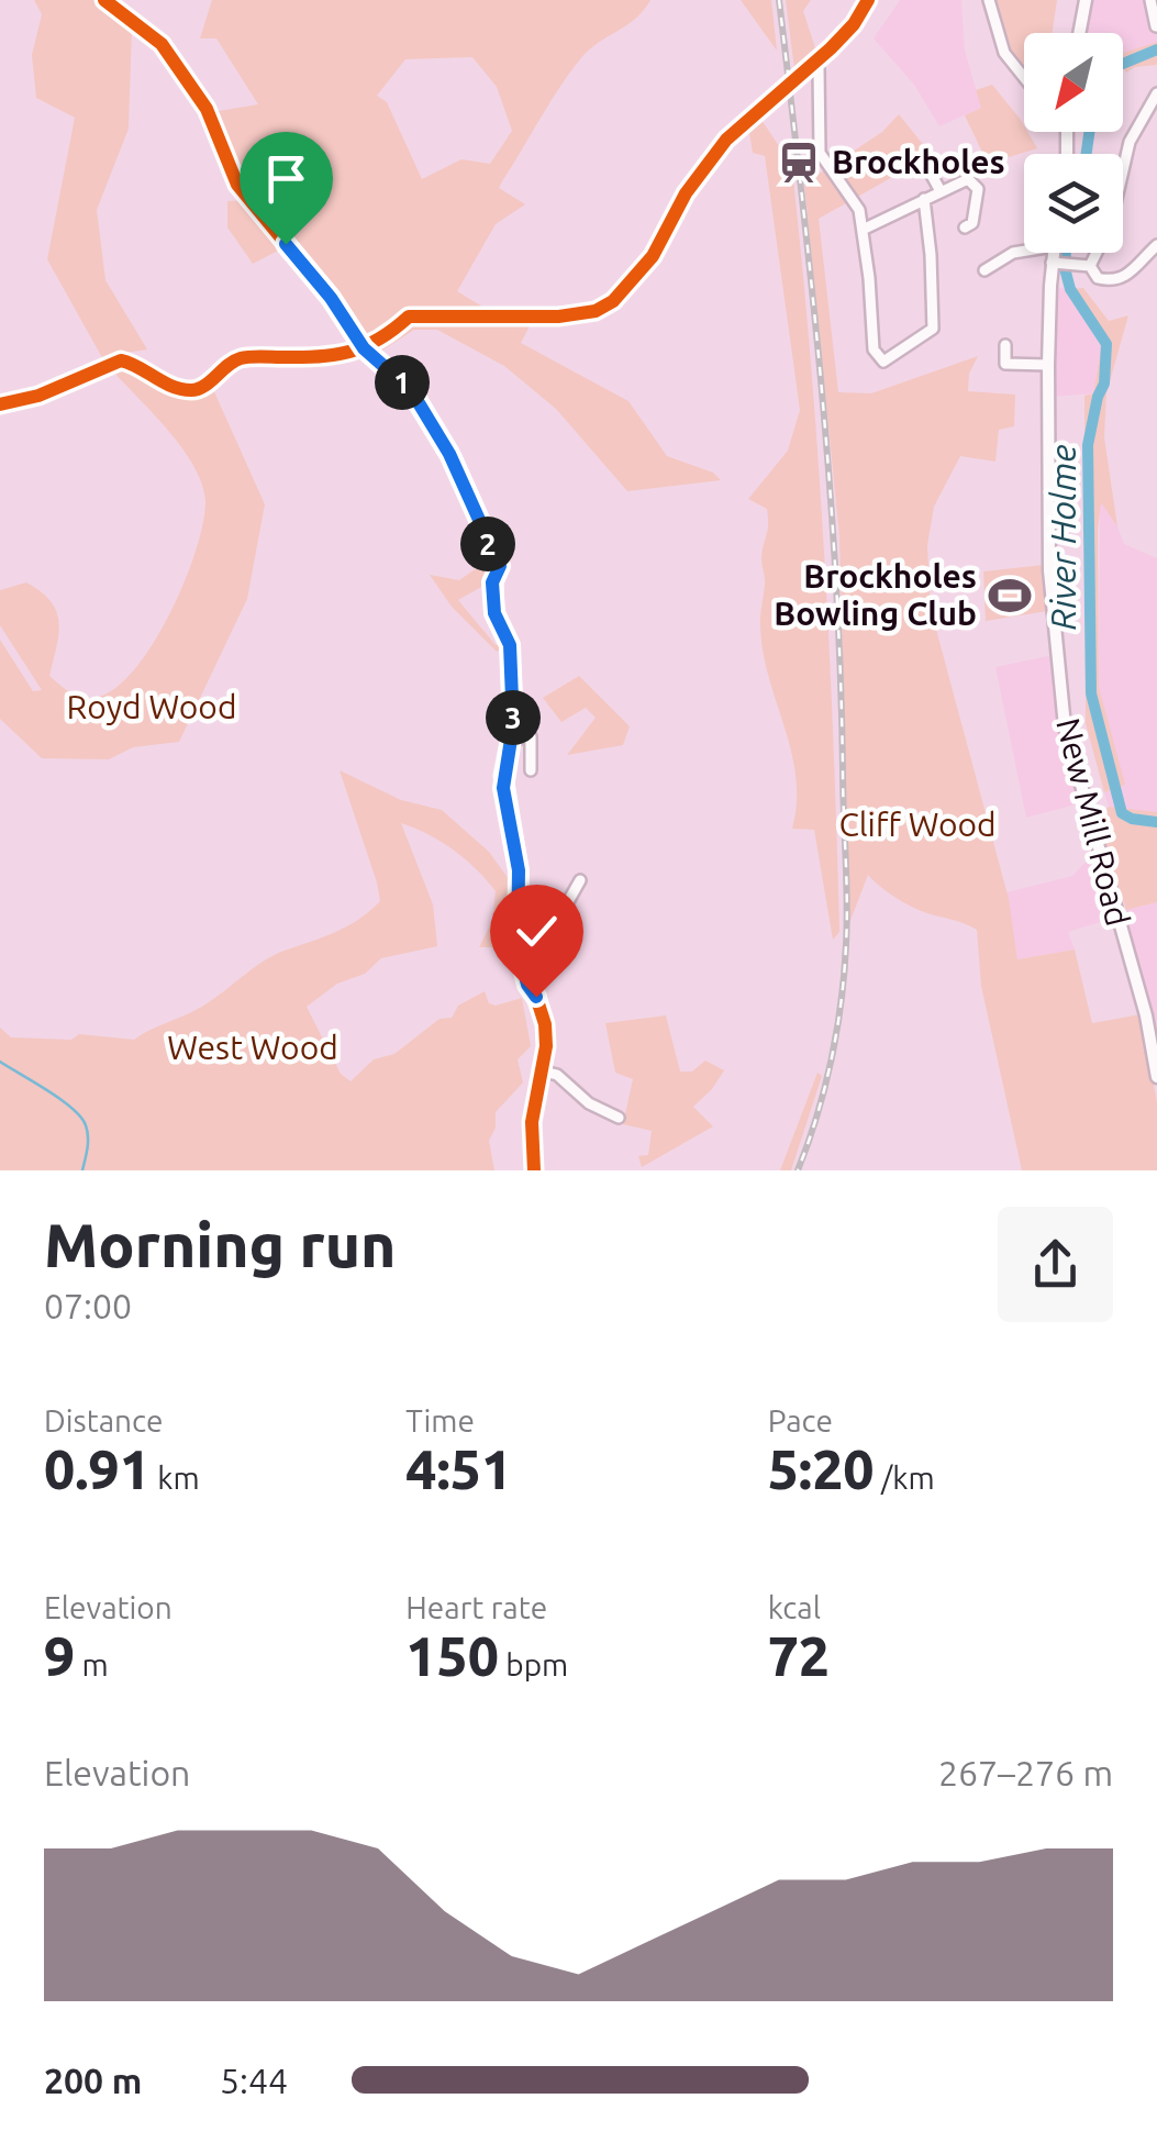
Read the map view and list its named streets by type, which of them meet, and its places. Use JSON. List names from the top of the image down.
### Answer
{
  "streets": {
    "main road": ["New Mill Road"]
  },
  "water": ["River Holme"],
  "parks": ["Royd Wood", "Cliff Wood", "West Wood"],
  "places": {
    "station": ["Brockholes"],
    "sports": ["Brockholes Bowling Club"]
  },
  "north": "bottom left",
  "page": {
    "pins": ["1", "2", "3"],
    "heading": ["Morning run", "07:00"],
    "stats": [
      ["Distance", "0.91 km"],
      ["Time", "4:51"],
      ["Pace", "5:20 /km"],
      ["Elevation", "9 m"],
      ["Heart rate", "150 bpm"],
      ["kcal", "72"]
    ],
    "chart": ["Elevation", "267–276 m"],
    "list": [
      {
        "name": "200 m",
        "note": "5:44"
      }
    ]
  }
}
